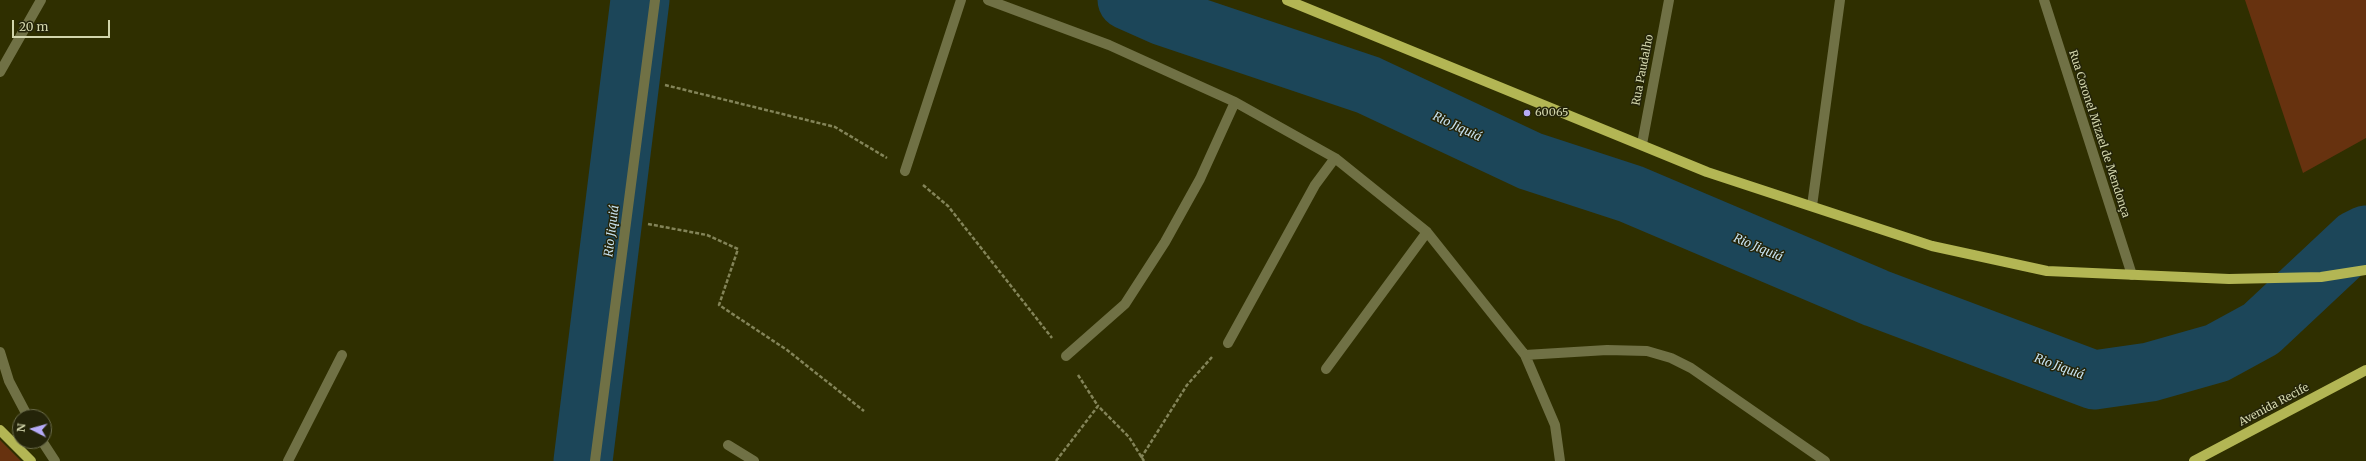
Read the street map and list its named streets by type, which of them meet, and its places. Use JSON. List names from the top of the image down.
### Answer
{
  "streets": {
    "main road": ["Avenida Recife"],
    "street": ["Rua Paudalho", "Rua Coronel Mizael de Mendonça"]
  },
  "water": ["Rio Jiquiá"],
  "places": ["60065"],
  "scale_bar": "20 m",
  "north": "left"
}
